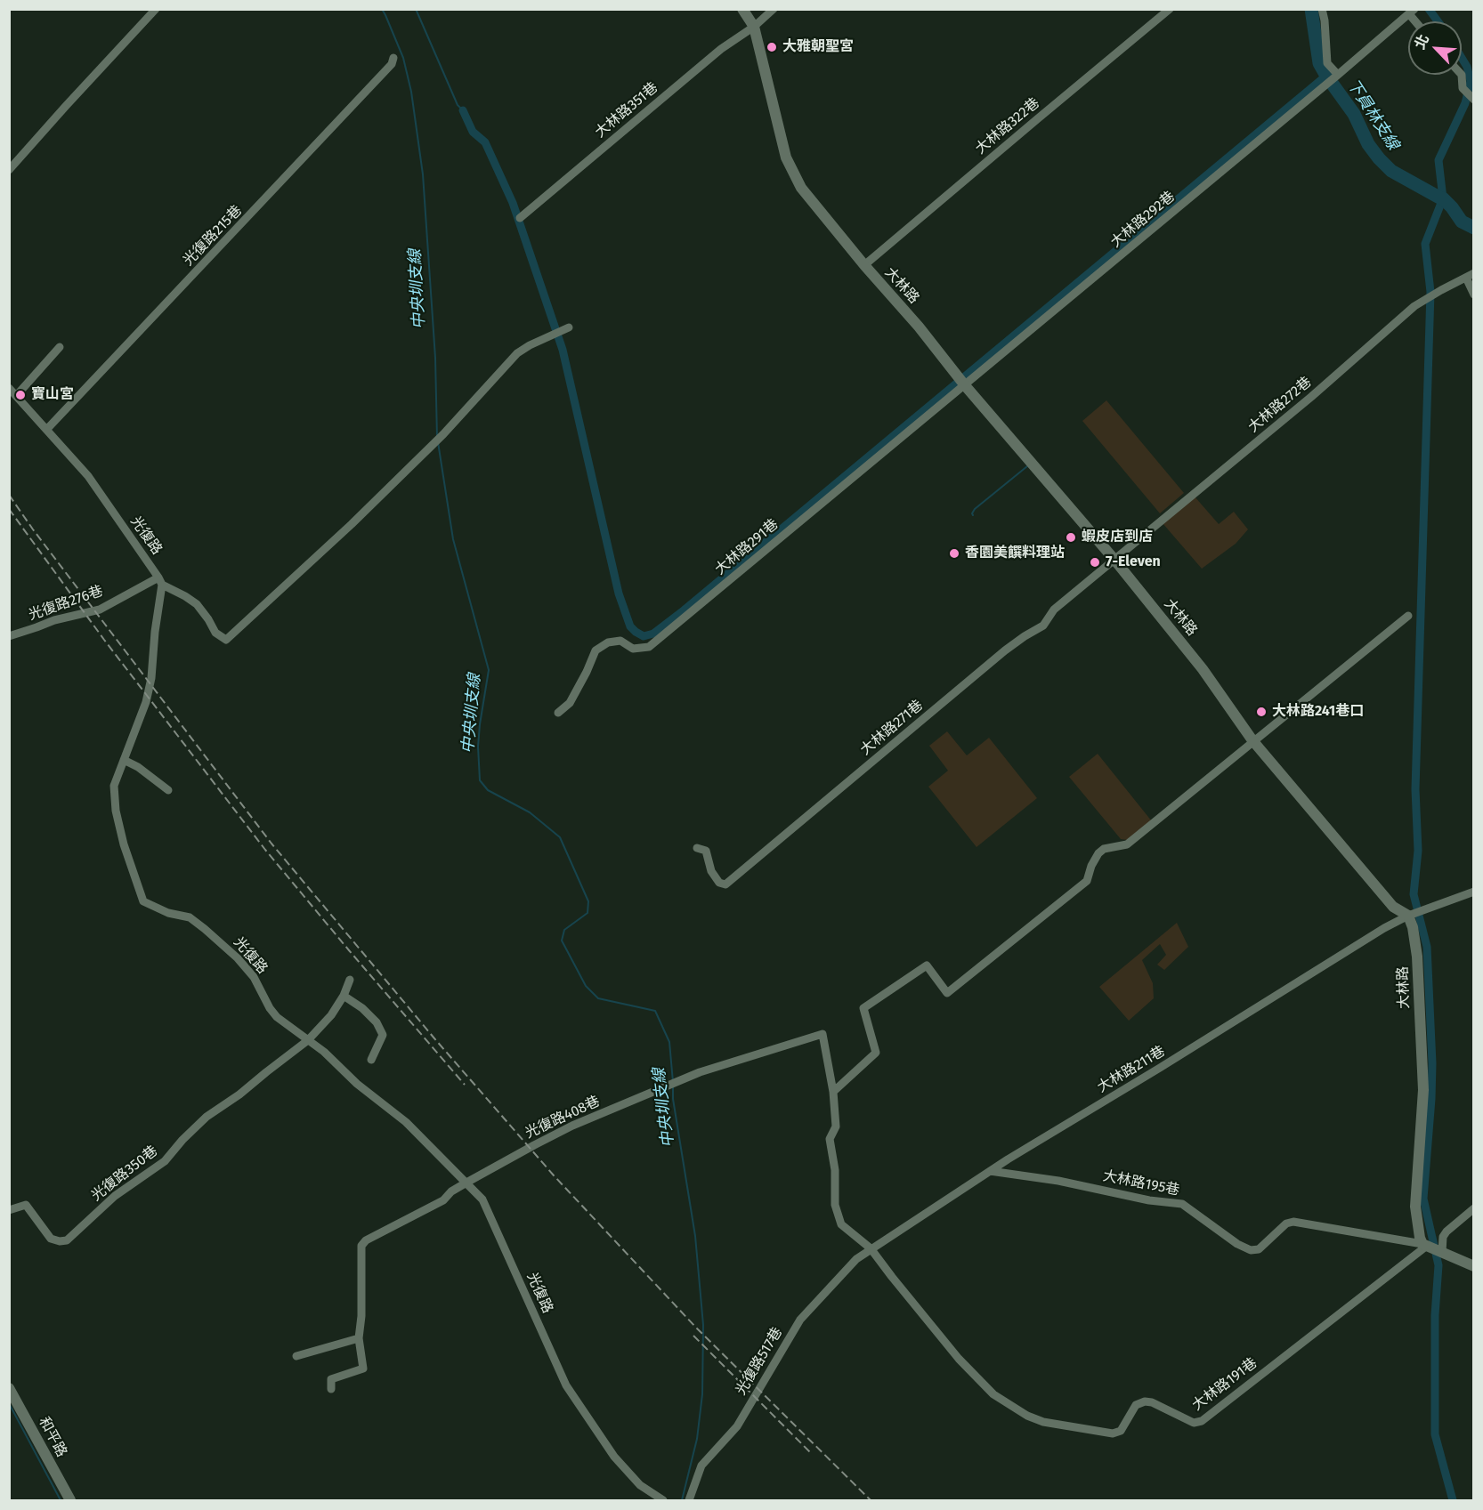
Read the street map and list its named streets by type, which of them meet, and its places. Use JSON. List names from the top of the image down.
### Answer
{
  "streets": {
    "street": [
      "大林路351巷",
      "大林路322巷",
      "大林路292巷",
      "光復路215巷",
      "大林路",
      "大林路272巷",
      "光復路",
      "大林路291巷",
      "光復路276巷",
      "大林路271巷",
      "大林路211巷",
      "光復路408巷",
      "光復路350巷",
      "大林路195巷",
      "光復路517巷",
      "大林路191巷",
      "和平路"
    ]
  },
  "crossings": [
    ["大林路351巷", "大林路"],
    ["大林路322巷", "大林路"],
    ["大林路292巷", "大林路"],
    ["大林路292巷", "大林路291巷"],
    ["光復路215巷", "光復路"],
    ["大林路", "大林路272巷"],
    ["大林路", "大林路291巷"],
    ["大林路", "大林路271巷"],
    ["大林路", "大林路211巷"],
    ["大林路", "大林路195巷"],
    ["大林路", "大林路191巷"],
    ["大林路272巷", "大林路271巷"],
    ["光復路", "光復路276巷"],
    ["光復路", "光復路408巷"],
    ["光復路", "光復路350巷"],
    ["大林路211巷", "大林路195巷"],
    ["大林路211巷", "光復路517巷"],
    ["大林路211巷", "大林路191巷"],
    ["大林路195巷", "大林路191巷"],
    ["光復路517巷", "大林路191巷"]
  ],
  "water": ["下員林支線", "中央圳支線"],
  "places": [
    "大雅朝聖宮",
    "寶山宮",
    "蝦皮店到店",
    "香園美饌料理站",
    "7-Eleven",
    "大林路241巷口"
  ],
  "north": "top left"
}
